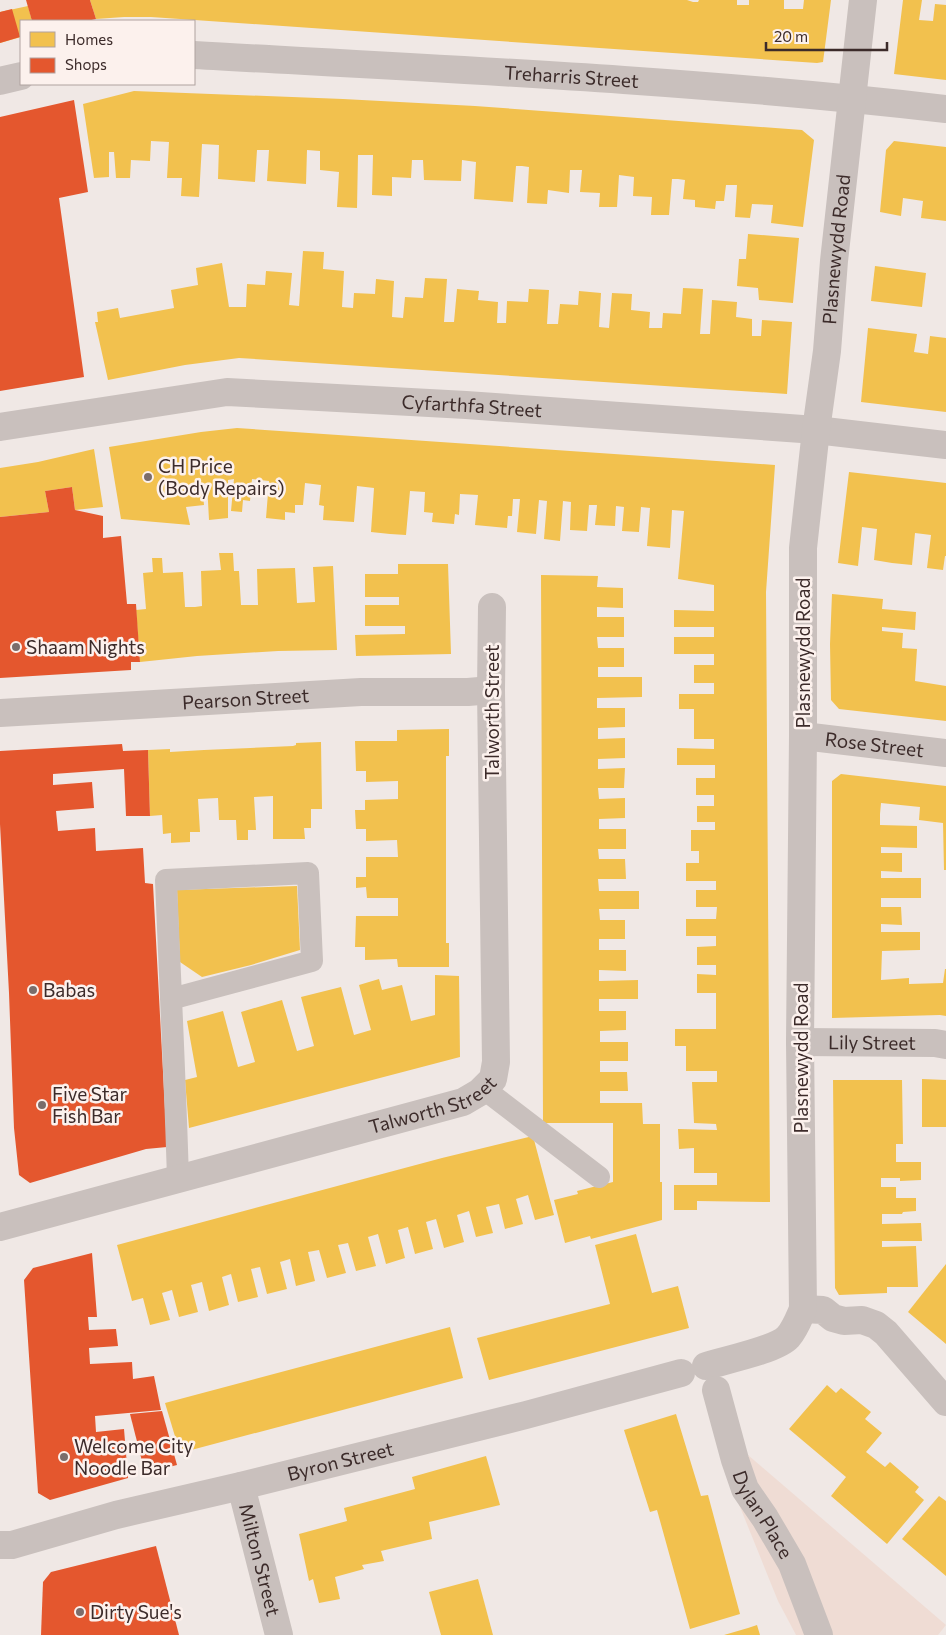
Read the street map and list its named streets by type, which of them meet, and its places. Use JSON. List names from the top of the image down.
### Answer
{
  "streets": {
    "street": [
      "Treharris Street",
      "Plasnewydd Road",
      "Cyfarthfa Street",
      "Pearson Street",
      "Talworth Street",
      "Rose Street",
      "Lily Street",
      "Byron Street",
      "Dylan Place",
      "Milton Street"
    ]
  },
  "crossings": [
    ["Treharris Street", "Plasnewydd Road"],
    ["Plasnewydd Road", "Cyfarthfa Street"],
    ["Plasnewydd Road", "Rose Street"],
    ["Plasnewydd Road", "Lily Street"],
    ["Plasnewydd Road", "Dylan Place"],
    ["Pearson Street", "Talworth Street"],
    ["Byron Street", "Milton Street"]
  ],
  "places": [
    "CH Price (Body Repairs)",
    "Shaam Nights",
    "Babas",
    "Five Star Fish Bar",
    "Welcome City Noodle Bar",
    "Dirty Sue's"
  ],
  "legend": ["Homes", "Shops"],
  "scale_bar": "20 m"
}
